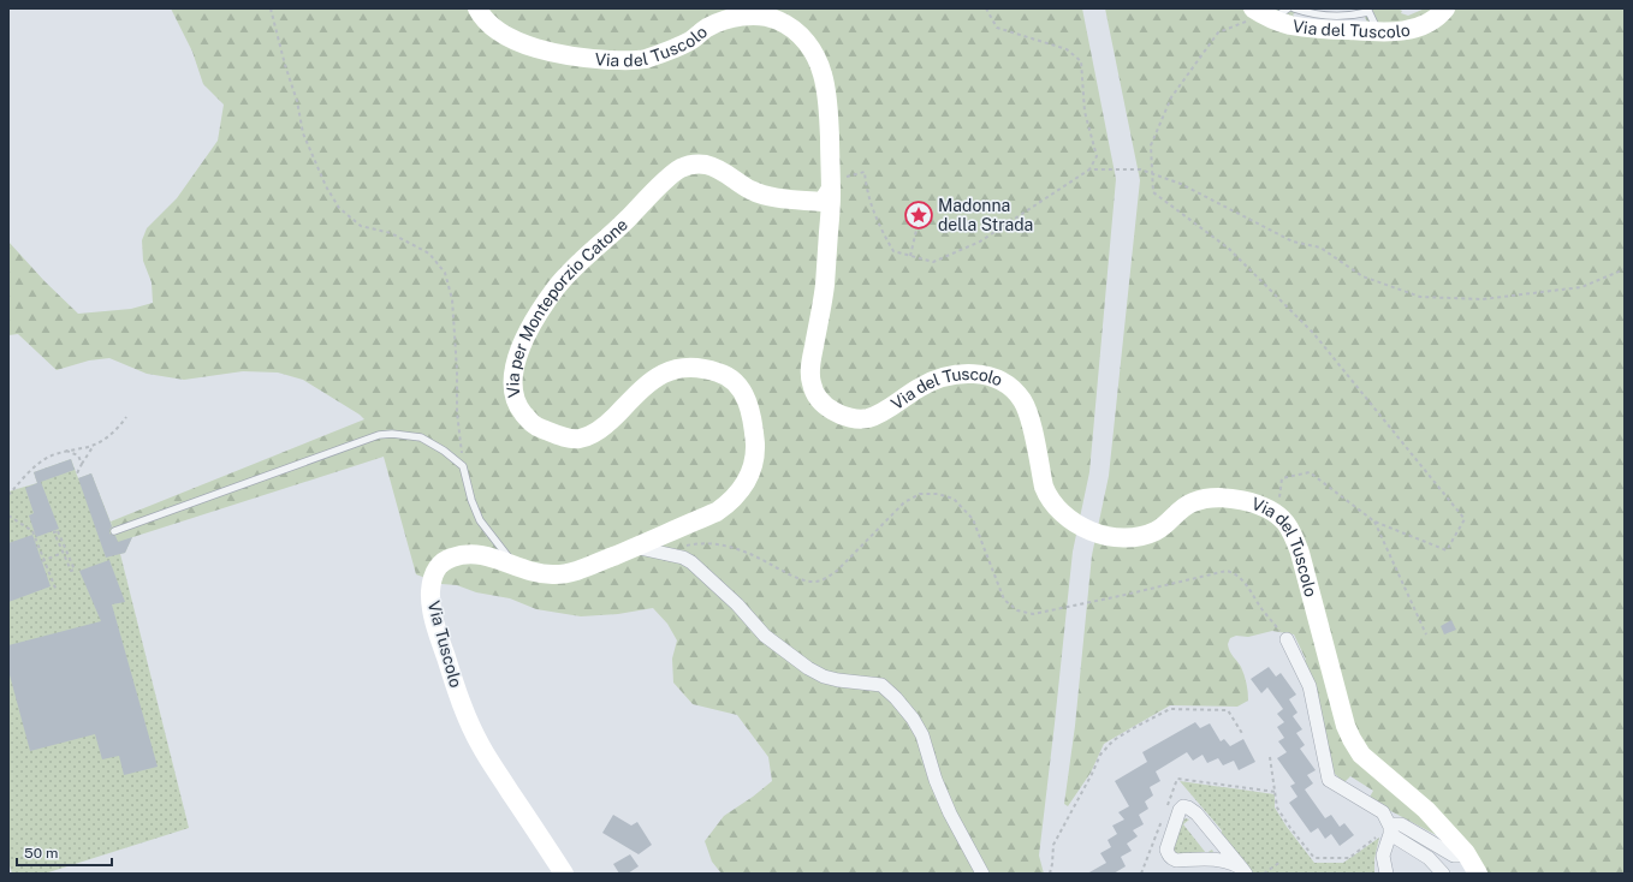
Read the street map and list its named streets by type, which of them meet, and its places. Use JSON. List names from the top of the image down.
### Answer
{
  "streets": {
    "street": ["Via del Tuscolo", "Via per Monteporzio Catone", "Via Tuscolo"]
  },
  "crossings": [
    ["Via per Monteporzio Catone", "Via Tuscolo"]
  ],
  "places": {
    "place": ["Madonna della Strada"]
  },
  "scale_bar": "50 m"
}
